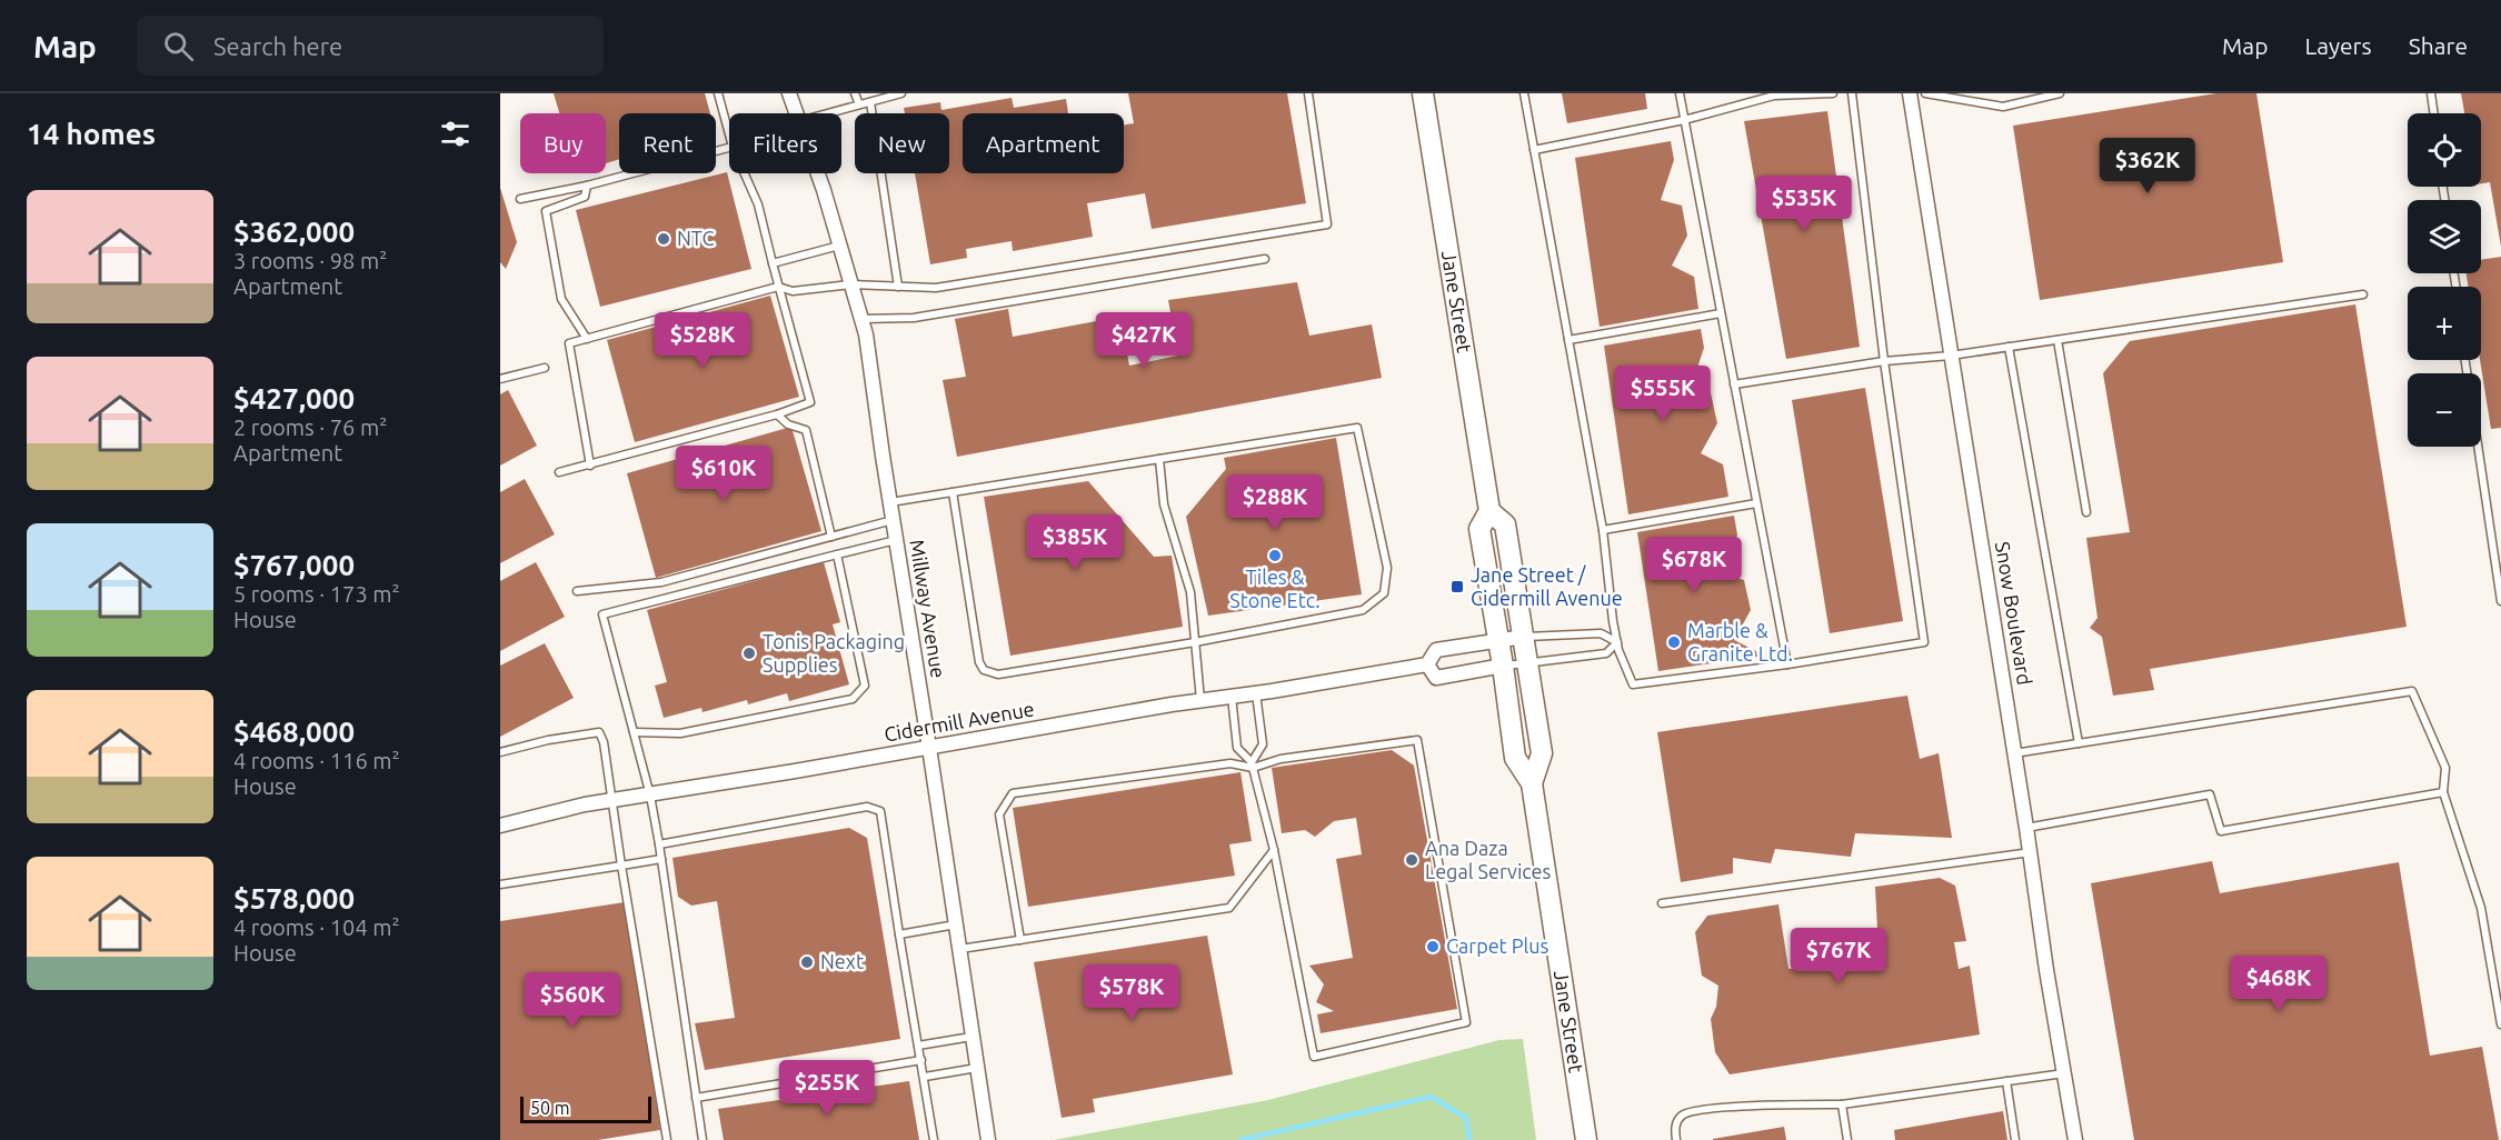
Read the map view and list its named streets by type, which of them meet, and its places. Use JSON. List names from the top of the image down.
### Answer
{
  "streets": {
    "main road": ["Jane Street"],
    "street": ["Millway Avenue", "Snow Boulevard", "Cidermill Avenue"]
  },
  "crossings": [
    ["Jane Street", "Cidermill Avenue"],
    ["Millway Avenue", "Cidermill Avenue"]
  ],
  "places": {
    "other": [
      "NTC",
      "Tiles & Stone Etc.",
      "Marble & Granite Ltd.",
      "Tonis Packaging Supplies",
      "Ana Daza Legal Services",
      "Carpet Plus",
      "Next"
    ],
    "transit": ["Jane Street / Cidermill Avenue"]
  },
  "scale_bar": "50 m",
  "page": {
    "header": "Map",
    "search": "Search here",
    "nav": ["Map", "Layers", "Share"],
    "heading": "14 homes",
    "map_buttons": ["+", "−"],
    "chip": [
      "Buy",
      "Rent",
      "Filters",
      "New",
      "Apartment"
    ],
    "price": [
      "$362K",
      "$535K",
      "$528K",
      "$427K",
      "$555K",
      "$610K",
      "$288K",
      "$385K",
      "$678K",
      "$767K",
      "$468K",
      "$578K",
      "$560K",
      "$255K"
    ],
    "list": [
      {
        "name": "$362,000",
        "note": "3 rooms · 98 m² · Apartment"
      },
      {
        "name": "$427,000",
        "note": "2 rooms · 76 m² · Apartment"
      },
      {
        "name": "$767,000",
        "note": "5 rooms · 173 m² · House"
      },
      {
        "name": "$468,000",
        "note": "4 rooms · 116 m² · House"
      },
      {
        "name": "$578,000",
        "note": "4 rooms · 104 m² · House"
      }
    ],
    "scale": "50 m"
  }
}
